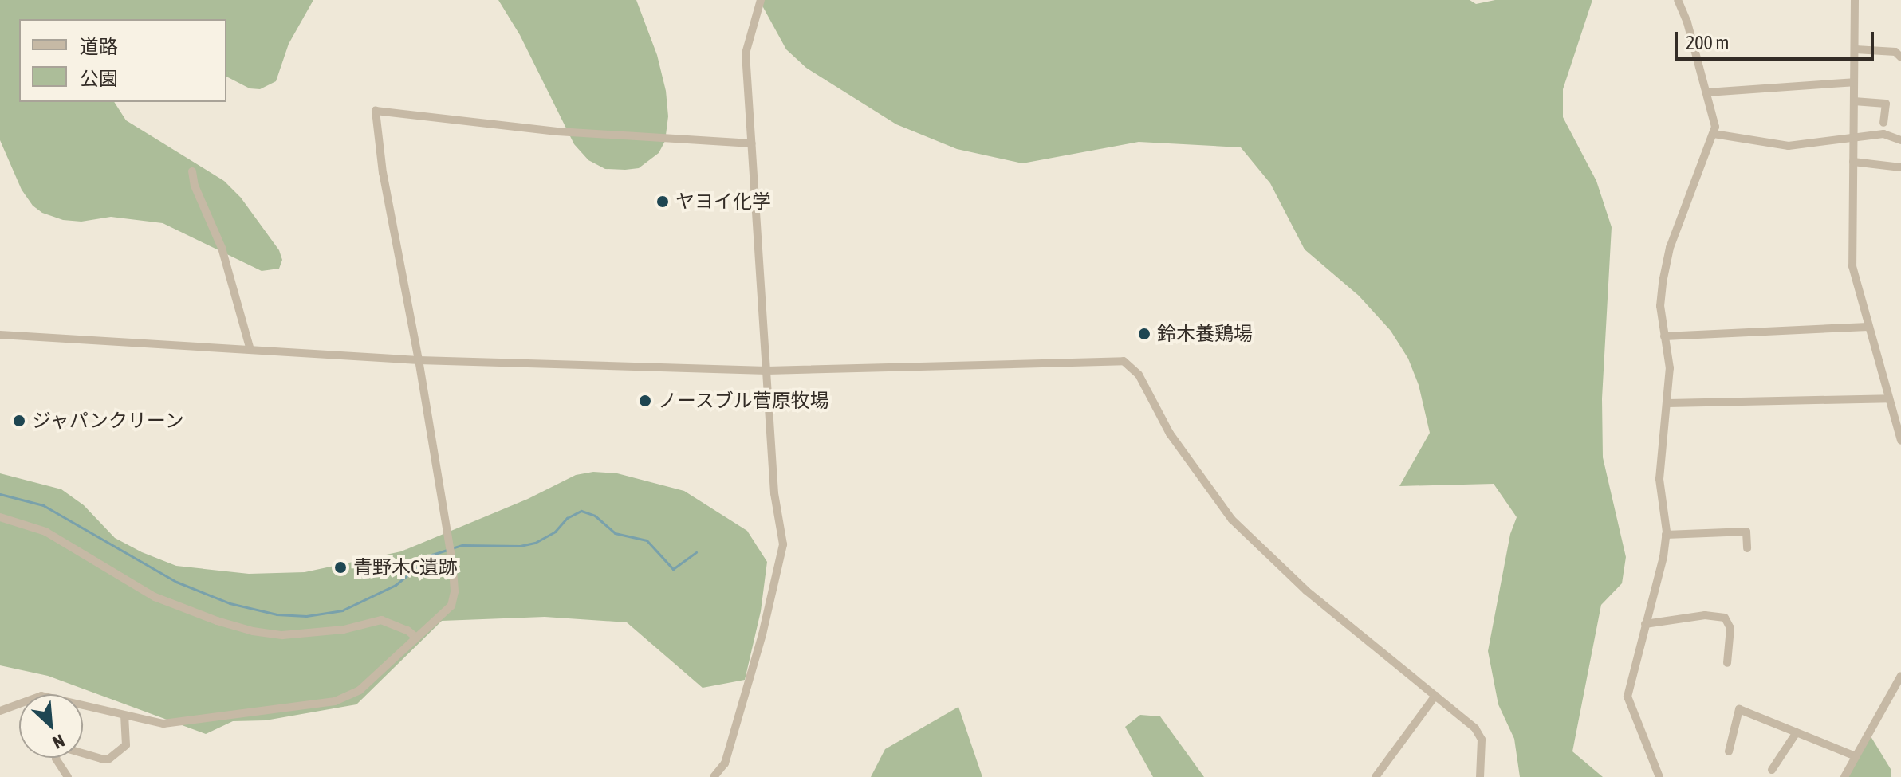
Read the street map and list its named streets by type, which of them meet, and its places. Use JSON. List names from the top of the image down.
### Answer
{
  "places": [
    "ヤヨイ化学",
    "鈴木養鶏場",
    "ノースブル菅原牧場",
    "ジャパンクリーン",
    "青野木C遺跡"
  ],
  "legend": ["道路", "公園"],
  "scale_bar": "200 m",
  "north": "bottom right"
}
